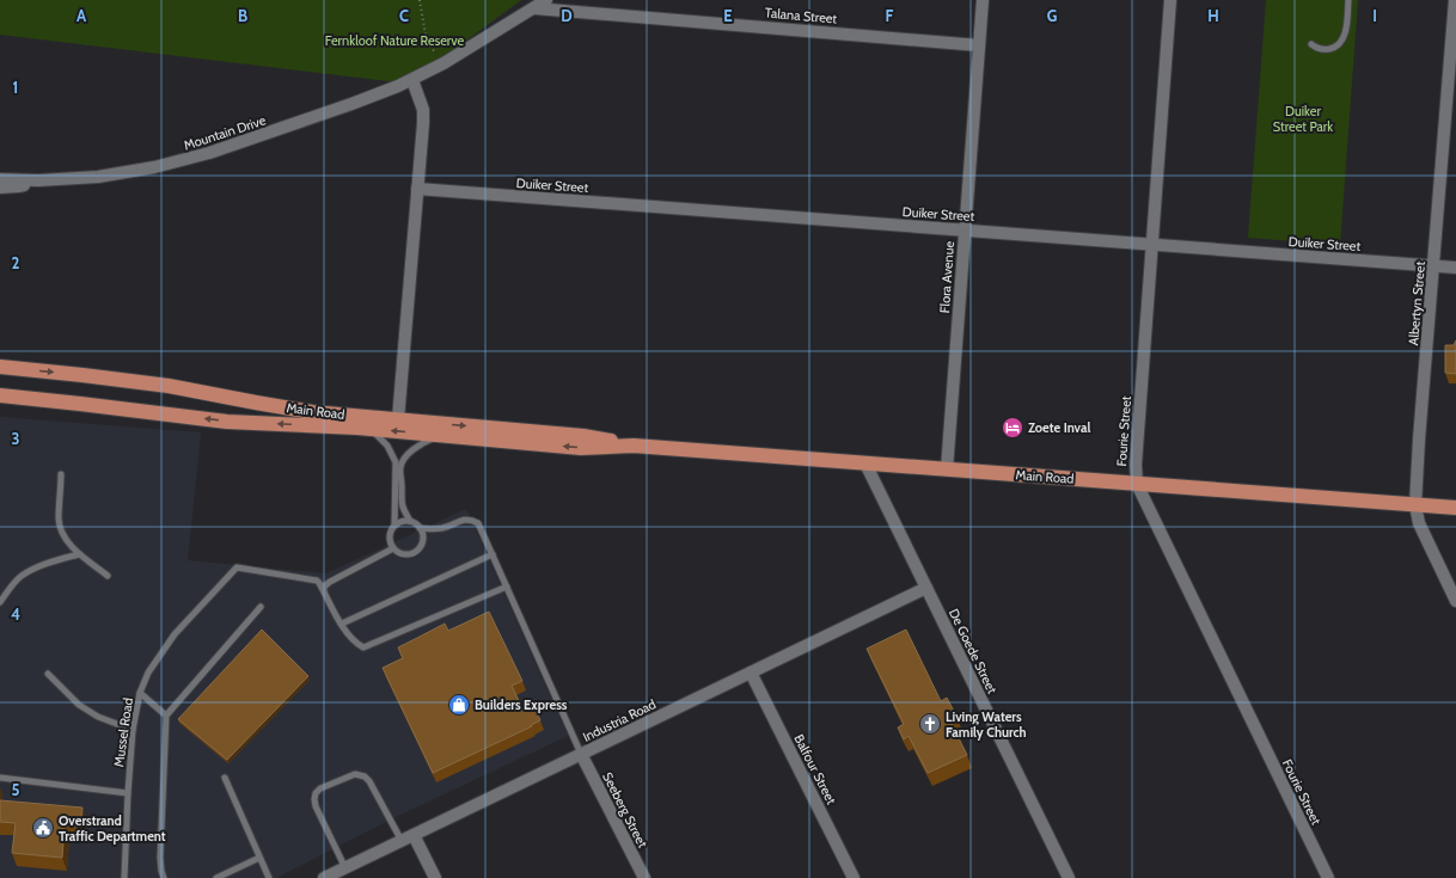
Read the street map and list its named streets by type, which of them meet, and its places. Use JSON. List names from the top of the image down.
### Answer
{
  "streets": {
    "main road": ["Main Road"],
    "street": [
      "Talana Street",
      "Mountain Drive",
      "Duiker Street",
      "Flora Avenue",
      "Albertyn Street",
      "Fourie Street",
      "De Goede Street",
      "Industria Road",
      "Balfour Street",
      "Seeberg Street"
    ],
    "lane": ["Mussel Road"]
  },
  "crossings": [
    ["Talana Street", "Mountain Drive"],
    ["Talana Street", "Flora Avenue"],
    ["Duiker Street", "Flora Avenue"],
    ["Duiker Street", "Albertyn Street"],
    ["Duiker Street", "Fourie Street"],
    ["Flora Avenue", "Main Road"],
    ["Albertyn Street", "Main Road"],
    ["Main Road", "Fourie Street"],
    ["Main Road", "De Goede Street"],
    ["De Goede Street", "Industria Road"],
    ["Industria Road", "Balfour Street"],
    ["Industria Road", "Seeberg Street"]
  ],
  "parks": ["Fernkloof Nature Reserve", "Duiker Street Park"],
  "places": {
    "hotel": ["Zoete Inval"],
    "shop": ["Builders Express"],
    "church": ["Living Waters Family Church"],
    "public building": ["Overstrand Traffic Department"]
  },
  "grid": {
    "columns": [
      "A",
      "B",
      "C",
      "D",
      "E",
      "F",
      "G",
      "H",
      "I"
    ],
    "rows": [
      "1",
      "2",
      "3",
      "4",
      "5"
    ]
  }
}
